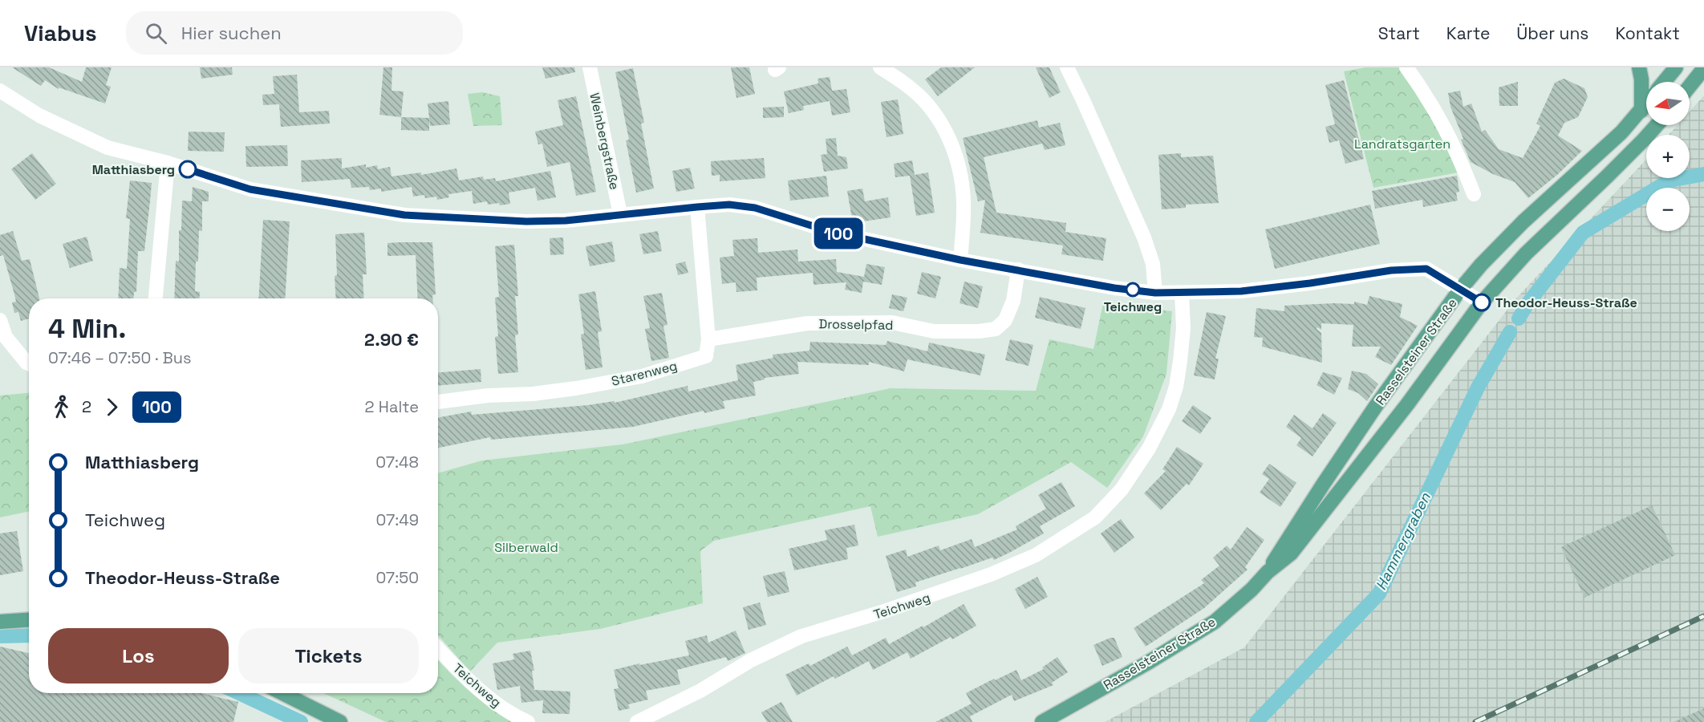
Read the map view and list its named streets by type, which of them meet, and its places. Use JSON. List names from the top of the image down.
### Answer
{
  "streets": {
    "main road": ["Rasselsteiner Straße"],
    "street": [
      "Weinbergstraße",
      "Drosselpfad",
      "Starenweg",
      "Teichweg"
    ]
  },
  "crossings": [
    ["Drosselpfad", "Starenweg"]
  ],
  "water": ["Hammergraben"],
  "parks": ["Landratsgarten", "Silberwald"],
  "places": ["Matthiasberg", "Teichweg", "Theodor-Heuss-Straße"],
  "lines": ["bus line 100"],
  "north": "left",
  "page": {
    "header": "Viabus",
    "search": "Hier suchen",
    "nav": [
      "Start",
      "Karte",
      "Über uns",
      "Kontakt"
    ],
    "on_map": "100",
    "map_buttons": ["+", "−"],
    "heading": ["4 Min.", "07:46 – 07:50 · Bus", "2.90 €"],
    "legs": ["2", "100", "2 Halte"],
    "list": [
      {
        "name": "Matthiasberg",
        "value": "07:48"
      },
      {
        "name": "Teichweg",
        "value": "07:49"
      },
      {
        "name": "Theodor-Heuss-Straße",
        "value": "07:50"
      }
    ],
    "buttons": ["Los", "Tickets"]
  }
}
